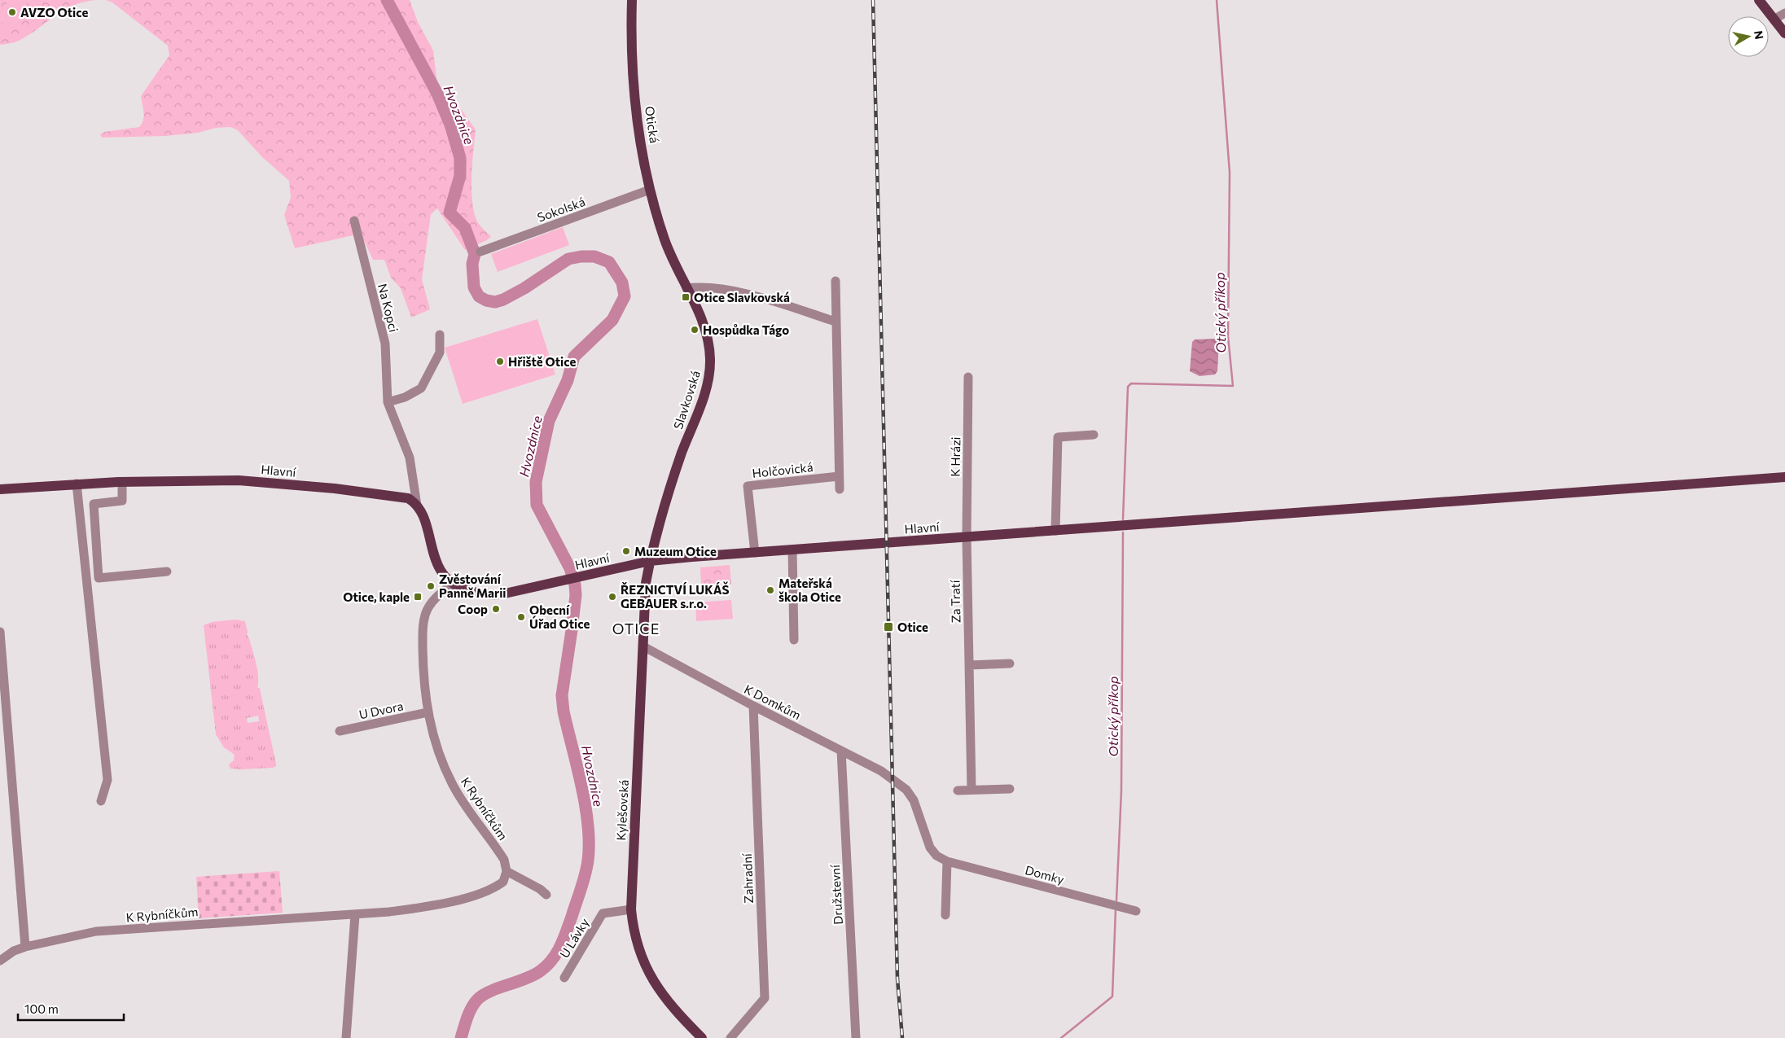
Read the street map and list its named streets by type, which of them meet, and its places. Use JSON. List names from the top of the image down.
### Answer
{
  "streets": {
    "main road": [
      "Otická",
      "Slavkovská",
      "Hlavní",
      "Kylešovská"
    ],
    "street": [
      "Sokolská",
      "Na Kopci",
      "K Hrázi",
      "Holčovická",
      "Za Tratí",
      "K Domkům",
      "U Dvora",
      "K Rybníčkům",
      "Domky",
      "Zahradní",
      "Družstevní",
      "U Lávky"
    ]
  },
  "crossings": [
    ["Otická", "Sokolská"],
    ["Otická", "Slavkovská"],
    ["Na Kopci", "Hlavní"],
    ["Slavkovská", "Hlavní"],
    ["Slavkovská", "Kylešovská"],
    ["K Hrázi", "Hlavní"],
    ["K Hrázi", "Za Tratí"],
    ["Holčovická", "Hlavní"],
    ["Hlavní", "Za Tratí"],
    ["Hlavní", "K Rybníčkům"],
    ["Hlavní", "Kylešovská"],
    ["K Domkům", "Kylešovská"],
    ["K Domkům", "Domky"],
    ["K Domkům", "Zahradní"],
    ["K Domkům", "Družstevní"],
    ["U Dvora", "K Rybníčkům"],
    ["Kylešovská", "U Lávky"]
  ],
  "districts": ["OTICE"],
  "water": ["Hvozdnice", "Otický příkop"],
  "places": {
    "other": [
      "AVZO Otice",
      "Hospůdka Tágo",
      "Hřiště Otice",
      "Muzeum Otice",
      "Zvěstování Panně Marii",
      "Mateřská škola Otice",
      "ŘEZNICTVÍ LUKÁŠ GEBAUER s.r.o.",
      "Coop",
      "Obecní Úřad Otice"
    ],
    "transit": ["Otice Slavkovská", "Otice, kaple", "Otice"]
  },
  "scale_bar": "100 m",
  "north": "right"
}
